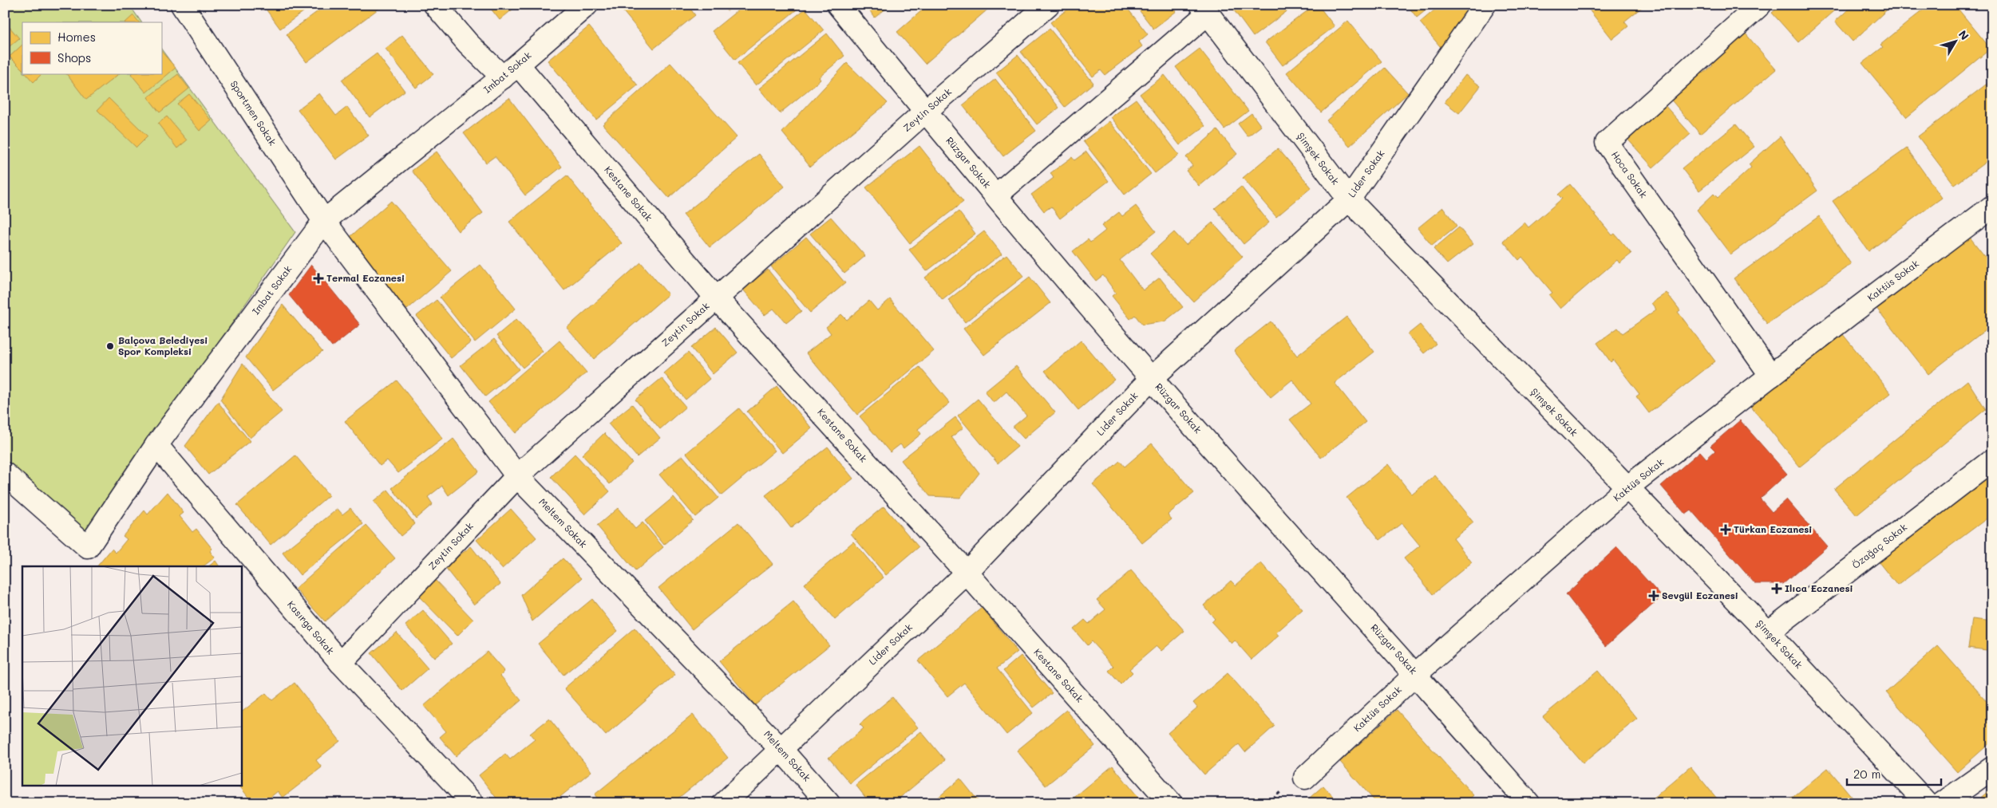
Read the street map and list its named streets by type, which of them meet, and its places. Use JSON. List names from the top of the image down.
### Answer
{
  "streets": {
    "street": [
      "Imbat Sokak",
      "Zeytin Sokak",
      "Sportmen Sokak",
      "Şimşek Sokak",
      "Rüzgar Sokak",
      "Lider Sokak",
      "Hoca Sokak",
      "Kestane Sokak",
      "Kaktüs Sokak",
      "Meltem Sokak",
      "Özağaç Sokak",
      "Kasırga Sokak"
    ]
  },
  "crossings": [
    ["Imbat Sokak", "Sportmen Sokak"],
    ["Imbat Sokak", "Kestane Sokak"],
    ["Imbat Sokak", "Meltem Sokak"],
    ["Imbat Sokak", "Kasırga Sokak"],
    ["Zeytin Sokak", "Rüzgar Sokak"],
    ["Zeytin Sokak", "Kestane Sokak"],
    ["Zeytin Sokak", "Meltem Sokak"],
    ["Zeytin Sokak", "Kasırga Sokak"],
    ["Sportmen Sokak", "Meltem Sokak"],
    ["Şimşek Sokak", "Lider Sokak"],
    ["Şimşek Sokak", "Kaktüs Sokak"],
    ["Şimşek Sokak", "Özağaç Sokak"],
    ["Rüzgar Sokak", "Lider Sokak"],
    ["Rüzgar Sokak", "Kaktüs Sokak"],
    ["Lider Sokak", "Kestane Sokak"],
    ["Lider Sokak", "Meltem Sokak"],
    ["Hoca Sokak", "Kaktüs Sokak"]
  ],
  "places": {
    "health": [
      "Termal Eczanesi",
      "Türkan Eczanesi",
      "Ilıca Eczanesi",
      "Sevgül Eczanesi"
    ],
    "other": ["Balçova Belediyesi Spor Kompleksi"]
  },
  "legend": ["Homes", "Shops"],
  "scale_bar": "20 m",
  "north": "top right"
}
